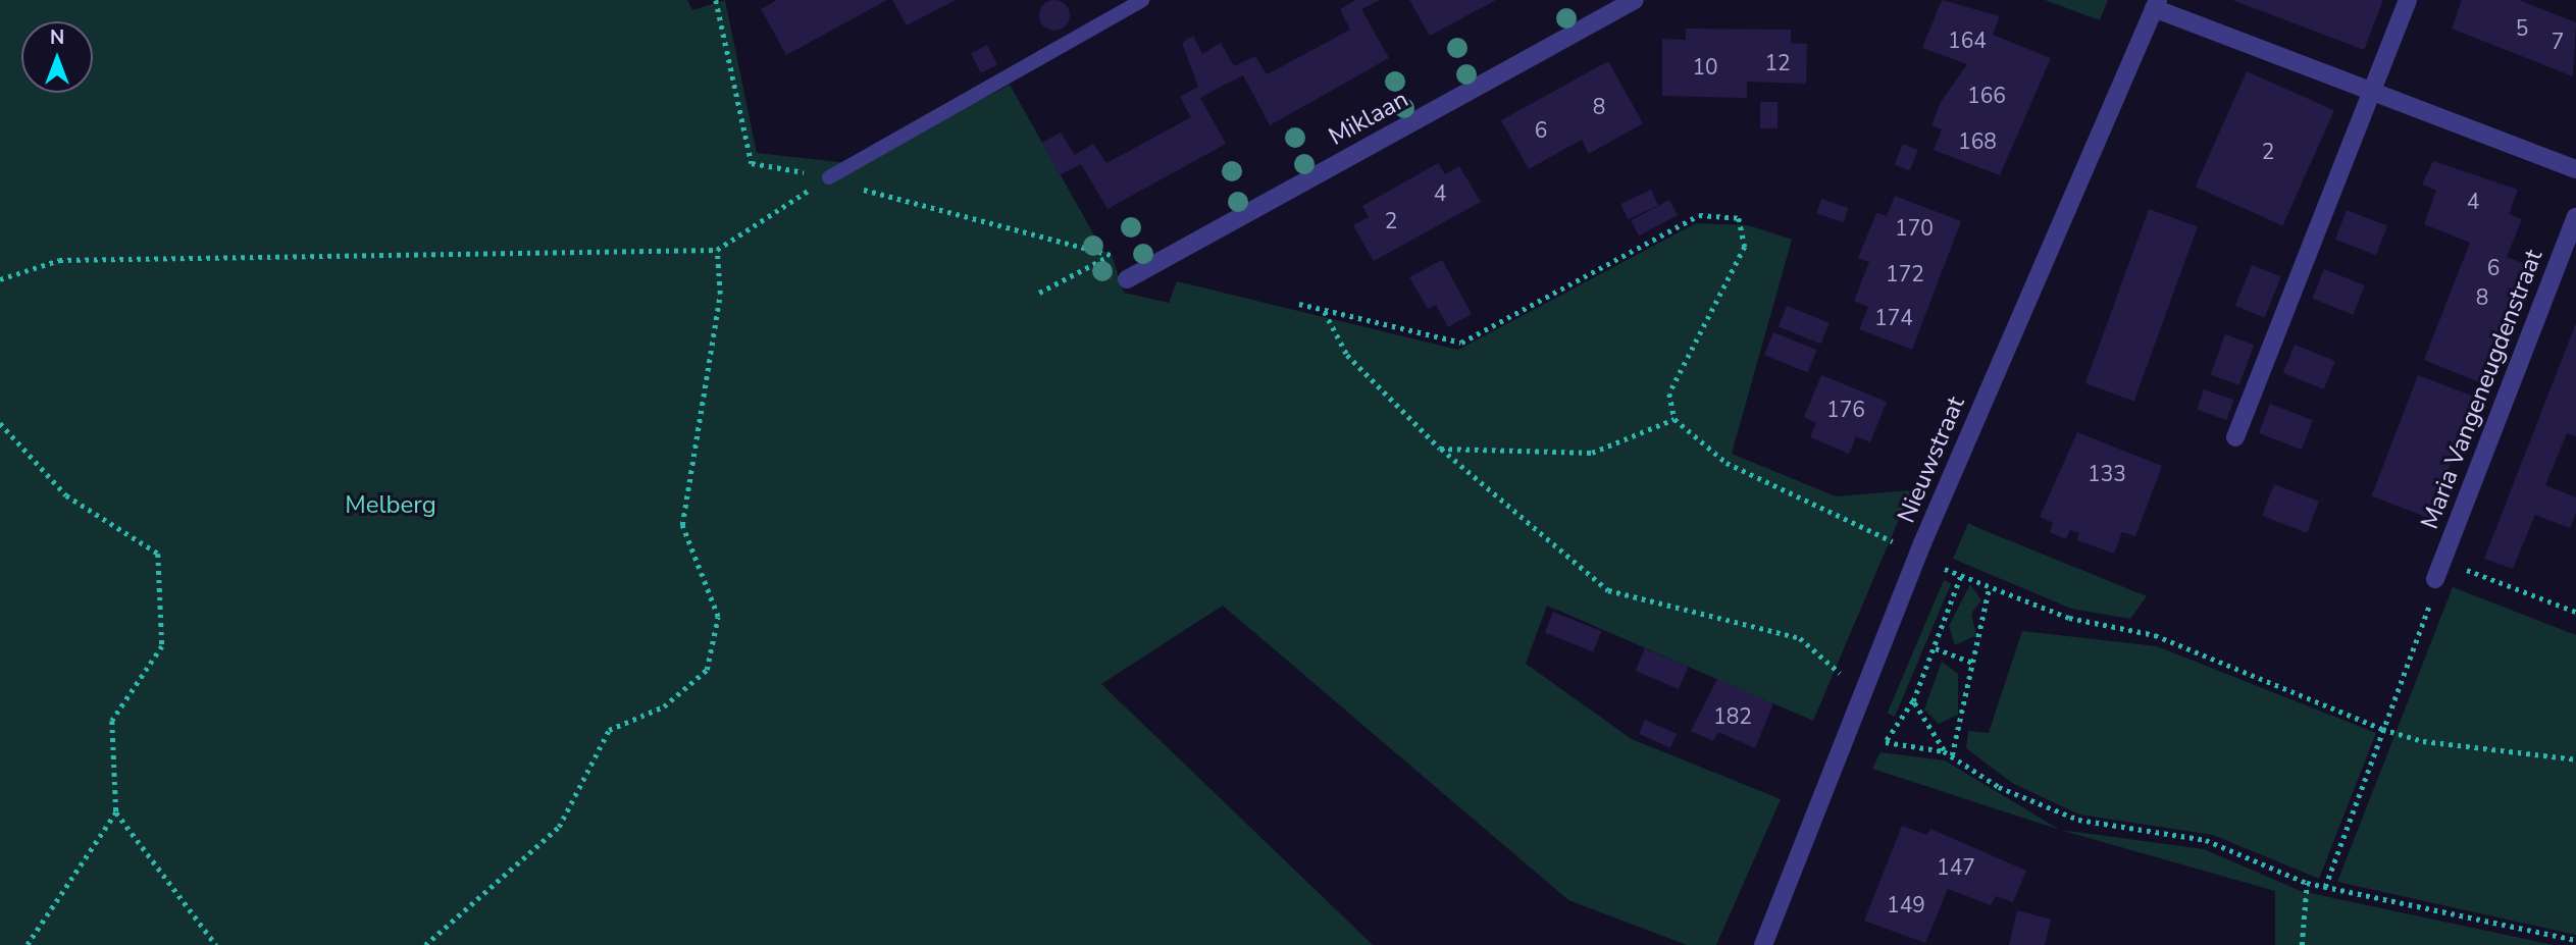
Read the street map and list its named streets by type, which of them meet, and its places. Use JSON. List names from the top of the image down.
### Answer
{
  "streets": {
    "street": ["Miklaan", "Maria Vangeneugdenstraat", "Nieuwstraat"]
  },
  "parks": ["Melberg"],
  "house_numbers": [
    "5",
    "164",
    "7",
    "12",
    "10",
    "166",
    "8",
    "6",
    "168",
    "2",
    "4",
    "4",
    "2",
    "170",
    "6",
    "172",
    "8",
    "174",
    "176",
    "133",
    "182",
    "147",
    "149"
  ],
  "north": "top"
}
